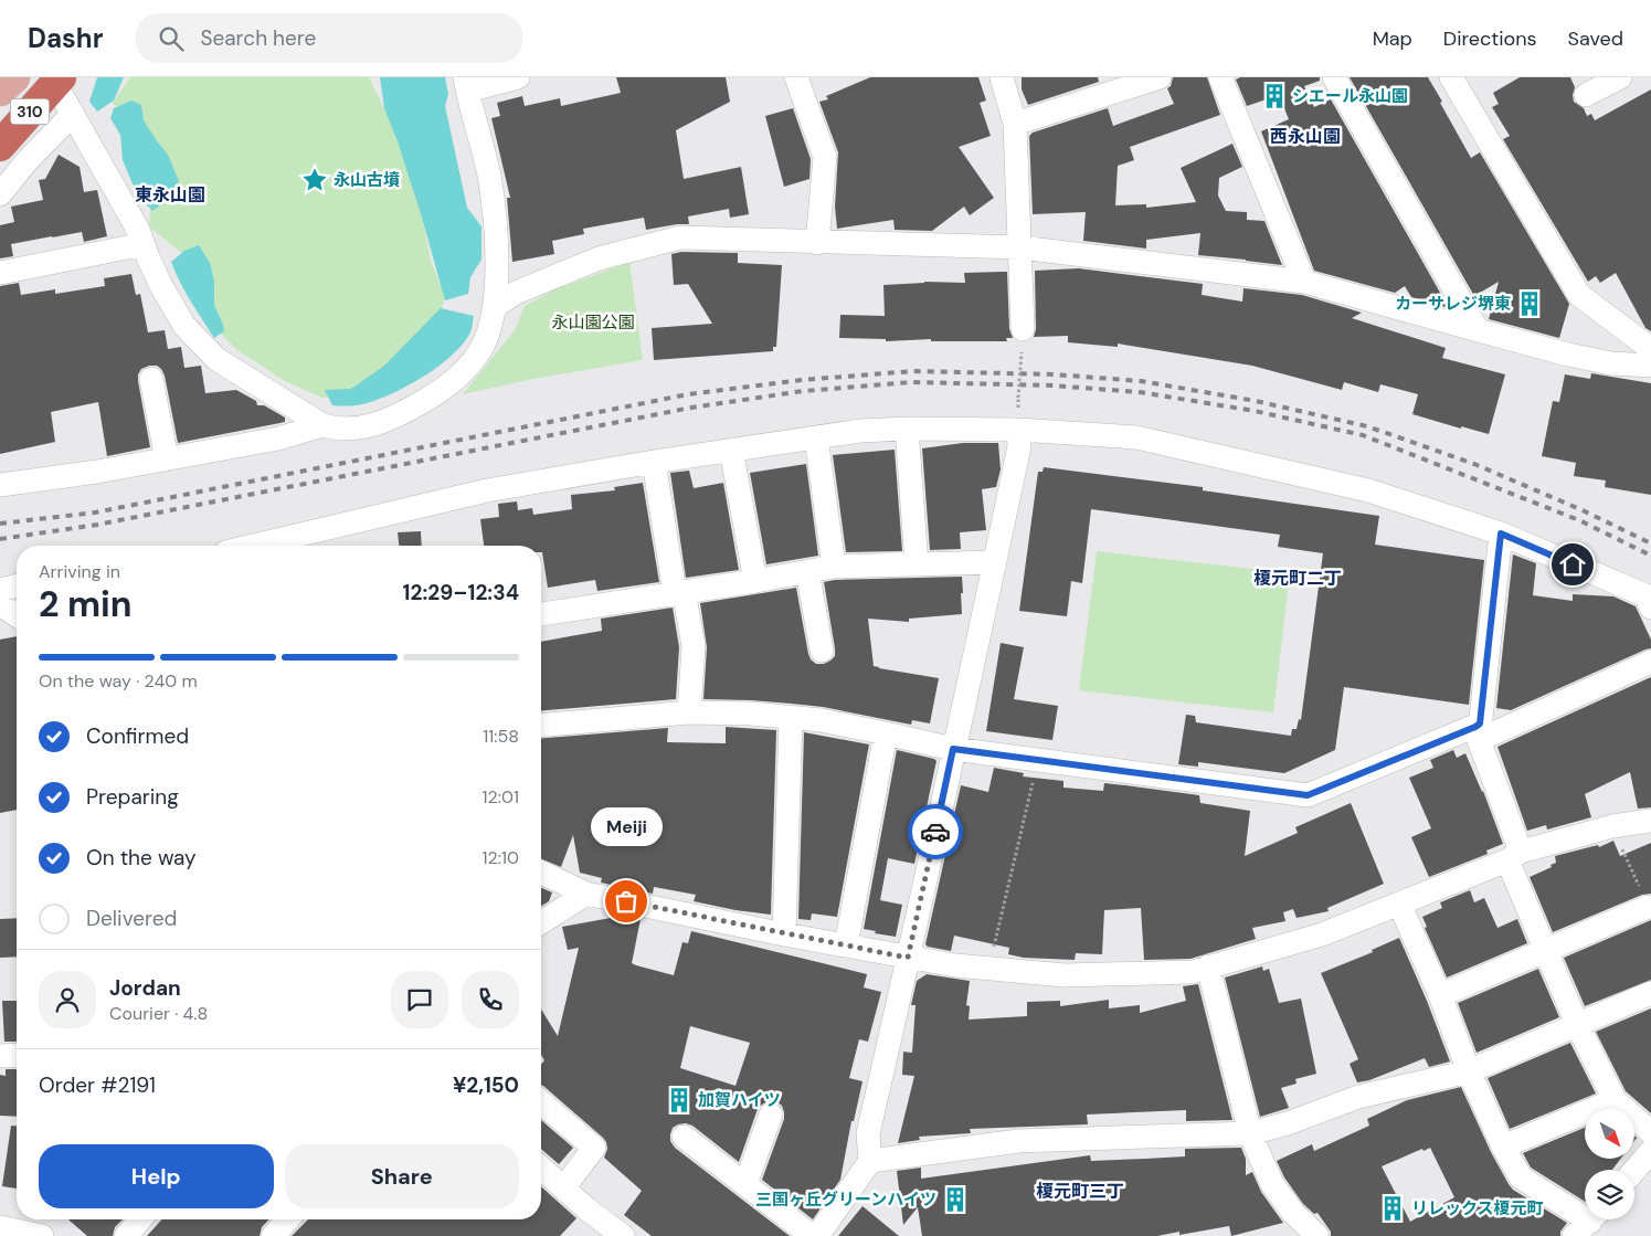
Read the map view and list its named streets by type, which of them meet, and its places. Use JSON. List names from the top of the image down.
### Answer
{
  "streets": {
    "highway": ["310"]
  },
  "districts": [
    "西永山園",
    "東永山園",
    "榎元町二丁",
    "榎元町三丁"
  ],
  "parks": ["永山園公園"],
  "places": {
    "building": [
      "シエール永山園",
      "カーサレジ堺東",
      "加賀ハイツ",
      "三国ヶ丘グリーンハイツ",
      "リレックス榎元町"
    ],
    "place": ["永山古墳"],
    "other": ["Meiji"]
  },
  "north": "bottom right",
  "page": {
    "header": "Dashr",
    "search": "Search here",
    "nav": ["Map", "Directions", "Saved"],
    "heading": ["2 min", "Arriving in", "12:29–12:34"],
    "panel": [
      "Jordan",
      "Courier · 4.8",
      "Order #2191",
      "¥2,150"
    ],
    "bar": "On the way · 240 m",
    "list": [
      ["Confirmed", "11:58"],
      ["Preparing", "12:01"],
      ["On the way", "12:10"],
      "Delivered"
    ],
    "bubble": "Meiji",
    "buttons": ["Help", "Share"]
  }
}
